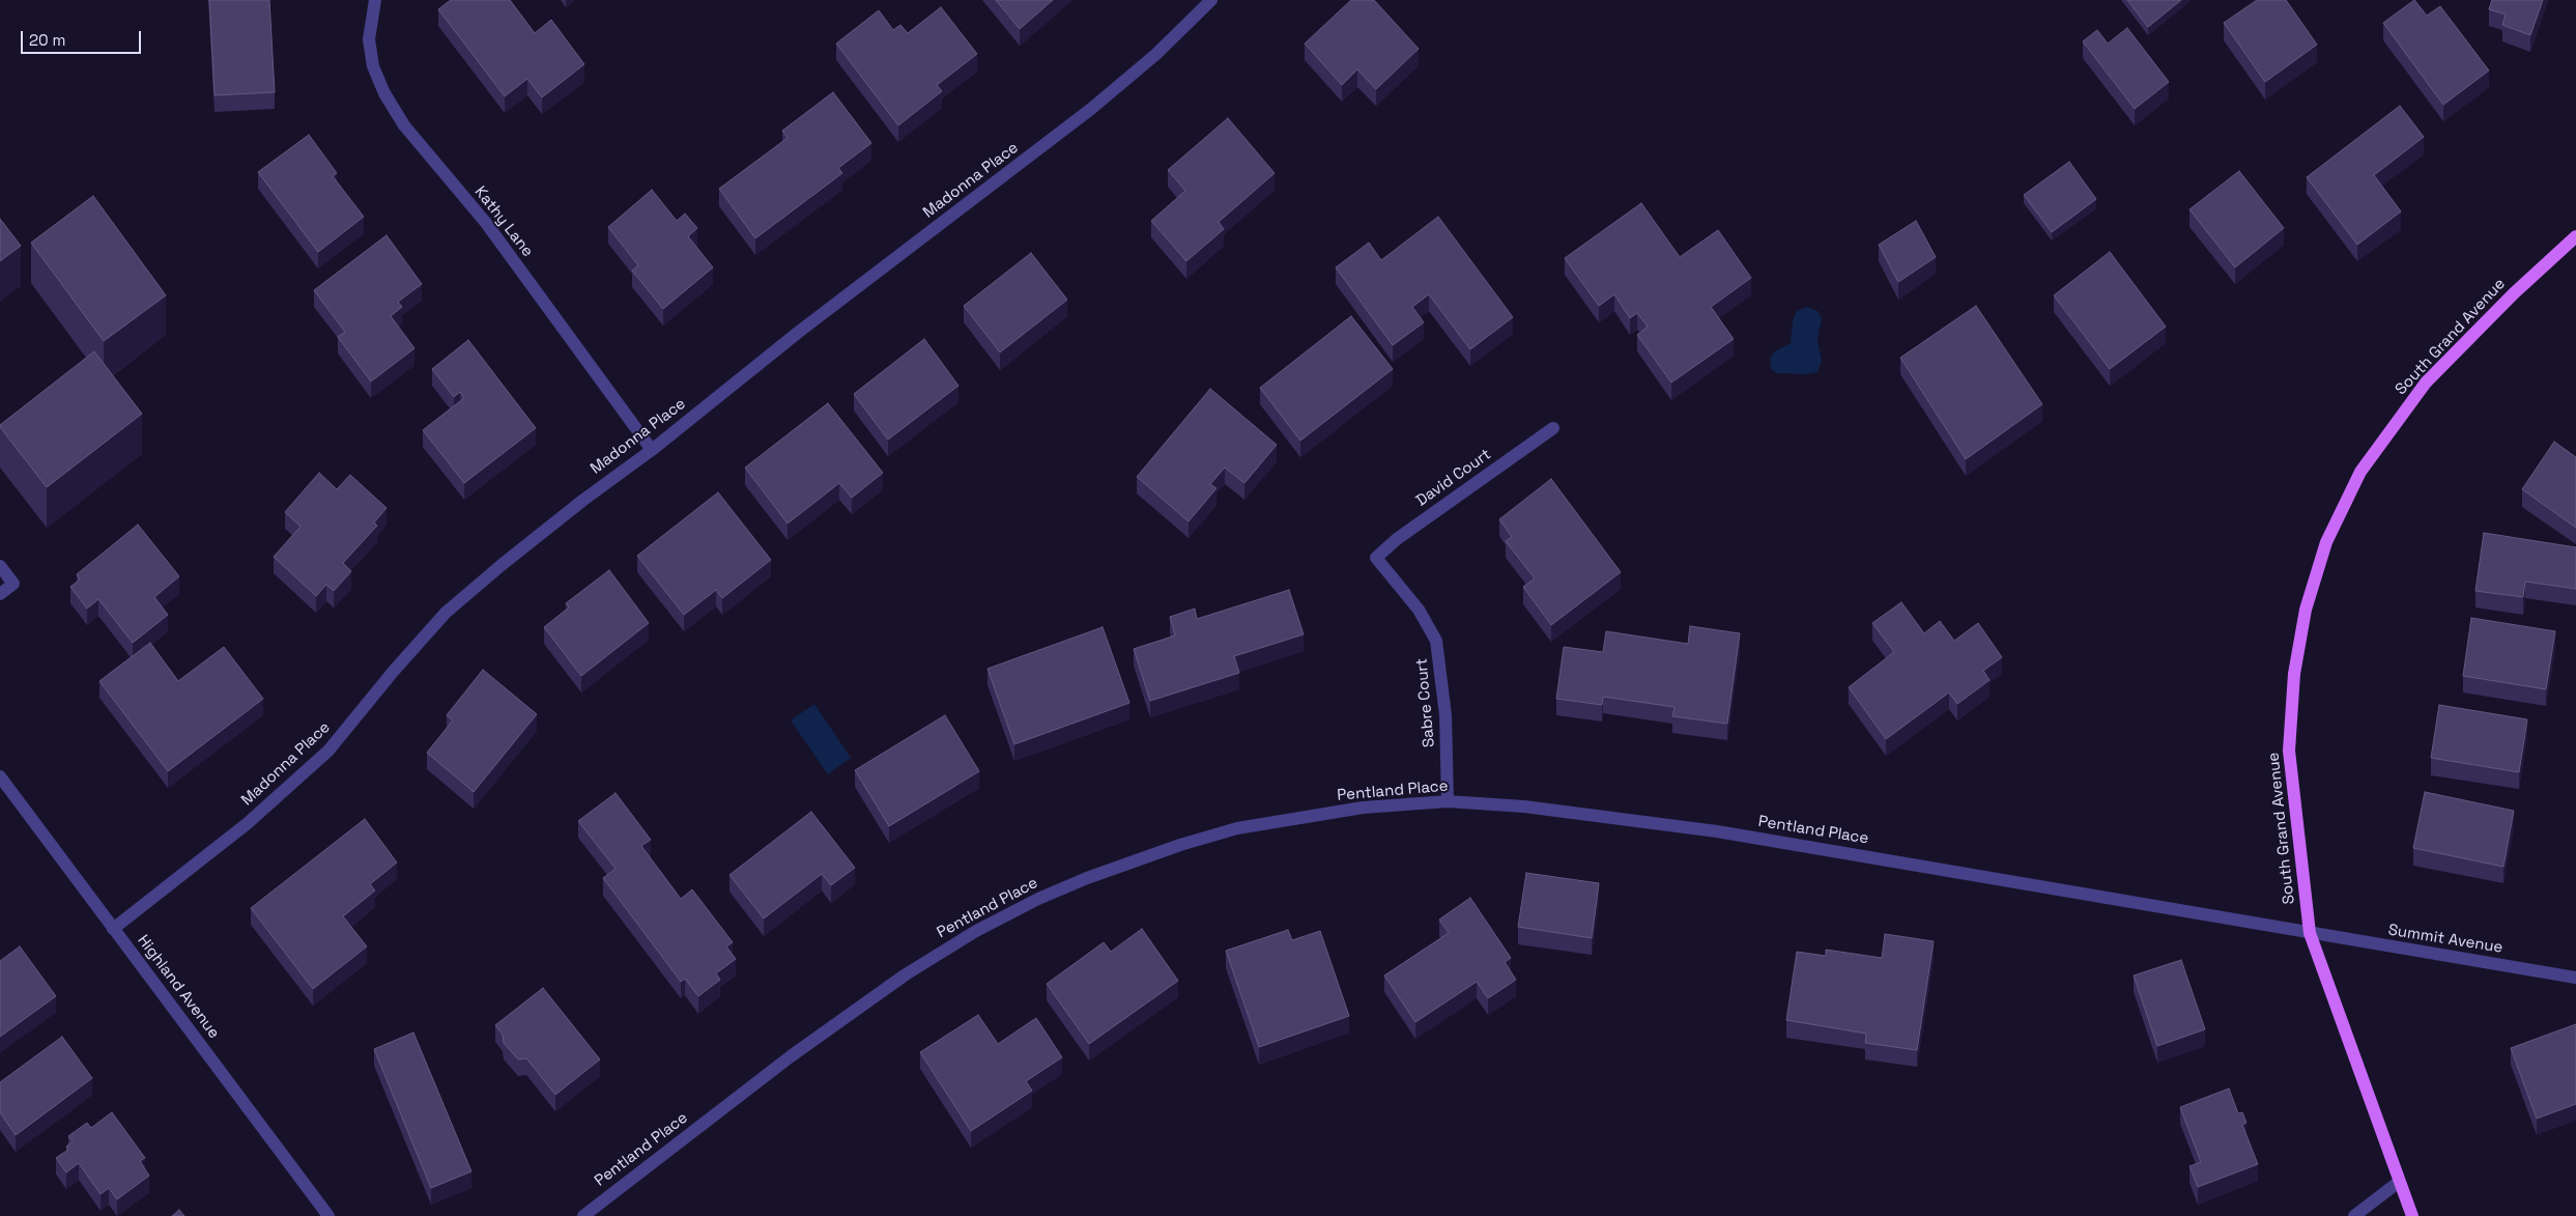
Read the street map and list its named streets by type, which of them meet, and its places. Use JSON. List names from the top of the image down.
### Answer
{
  "streets": {
    "main road": ["South Grand Avenue"],
    "street": [
      "Madonna Place",
      "Kathy Lane",
      "David Court",
      "Sabre Court",
      "Pentland Place",
      "Summit Avenue",
      "Highland Avenue"
    ]
  },
  "crossings": [
    ["Madonna Place", "Kathy Lane"],
    ["Madonna Place", "Highland Avenue"],
    ["South Grand Avenue", "Pentland Place"],
    ["South Grand Avenue", "Summit Avenue"],
    ["David Court", "Sabre Court"],
    ["Sabre Court", "Pentland Place"],
    ["Pentland Place", "Summit Avenue"]
  ],
  "scale_bar": "20 m"
}
